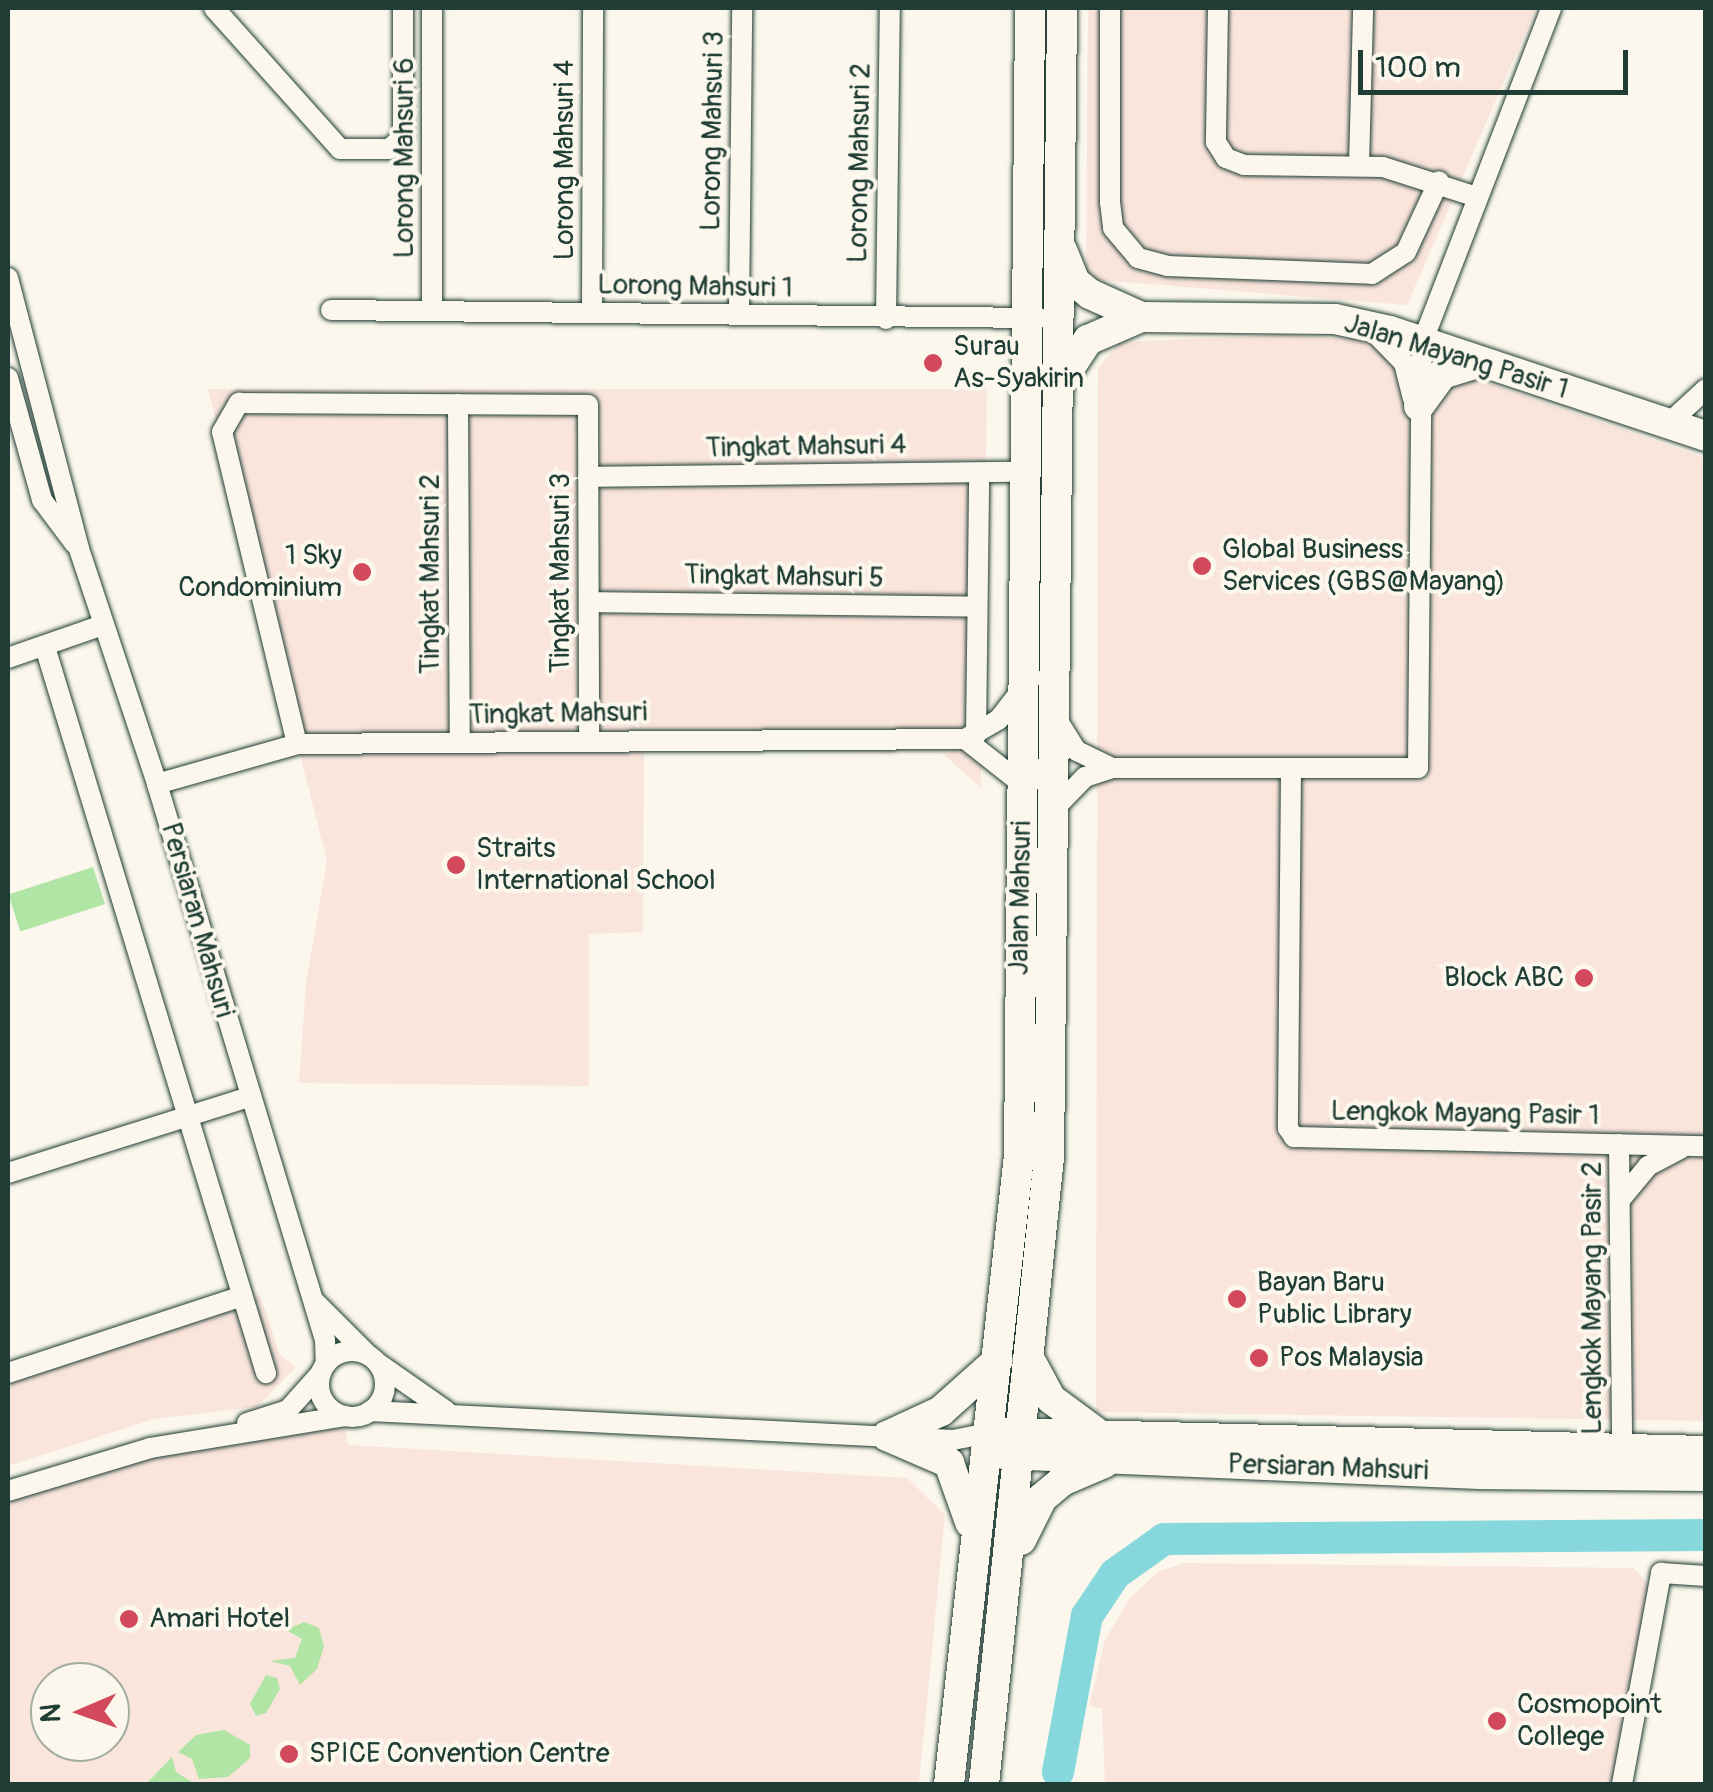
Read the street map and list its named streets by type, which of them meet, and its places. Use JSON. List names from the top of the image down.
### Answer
{
  "streets": {
    "street": [
      "Lorong Mahsuri 3",
      "Lorong Mahsuri 6",
      "Lorong Mahsuri 4",
      "Lorong Mahsuri 2",
      "Lorong Mahsuri 1",
      "Jalan Mayang Pasir 1",
      "Tingkat Mahsuri 4",
      "Tingkat Mahsuri 3",
      "Tingkat Mahsuri 2",
      "Tingkat Mahsuri 5",
      "Tingkat Mahsuri",
      "Jalan Mahsuri",
      "Persiaran Mahsuri",
      "Lengkok Mayang Pasir 1",
      "Lengkok Mayang Pasir 2"
    ]
  },
  "crossings": [
    ["Lorong Mahsuri 3", "Lorong Mahsuri 1"],
    ["Lorong Mahsuri 6", "Lorong Mahsuri 1"],
    ["Lorong Mahsuri 4", "Lorong Mahsuri 1"],
    ["Lorong Mahsuri 2", "Lorong Mahsuri 1"],
    ["Lorong Mahsuri 1", "Jalan Mahsuri"],
    ["Jalan Mayang Pasir 1", "Jalan Mahsuri"],
    ["Tingkat Mahsuri 4", "Tingkat Mahsuri 3"],
    ["Tingkat Mahsuri 4", "Jalan Mahsuri"],
    ["Tingkat Mahsuri 3", "Tingkat Mahsuri 2"],
    ["Tingkat Mahsuri 3", "Tingkat Mahsuri 5"],
    ["Tingkat Mahsuri 3", "Tingkat Mahsuri"],
    ["Tingkat Mahsuri 2", "Tingkat Mahsuri"],
    ["Tingkat Mahsuri", "Persiaran Mahsuri"],
    ["Jalan Mahsuri", "Persiaran Mahsuri"],
    ["Persiaran Mahsuri", "Lengkok Mayang Pasir 2"],
    ["Lengkok Mayang Pasir 1", "Lengkok Mayang Pasir 2"]
  ],
  "places": [
    "Surau As-Syakirin",
    "Global Business Services (GBS@Mayang)",
    "1 Sky Condominium",
    "Straits International School",
    "Block ABC",
    "Bayan Baru Public Library",
    "Pos Malaysia",
    "Amari Hotel",
    "Cosmopoint College",
    "SPICE Convention Centre"
  ],
  "scale_bar": "100 m",
  "north": "left"
}
